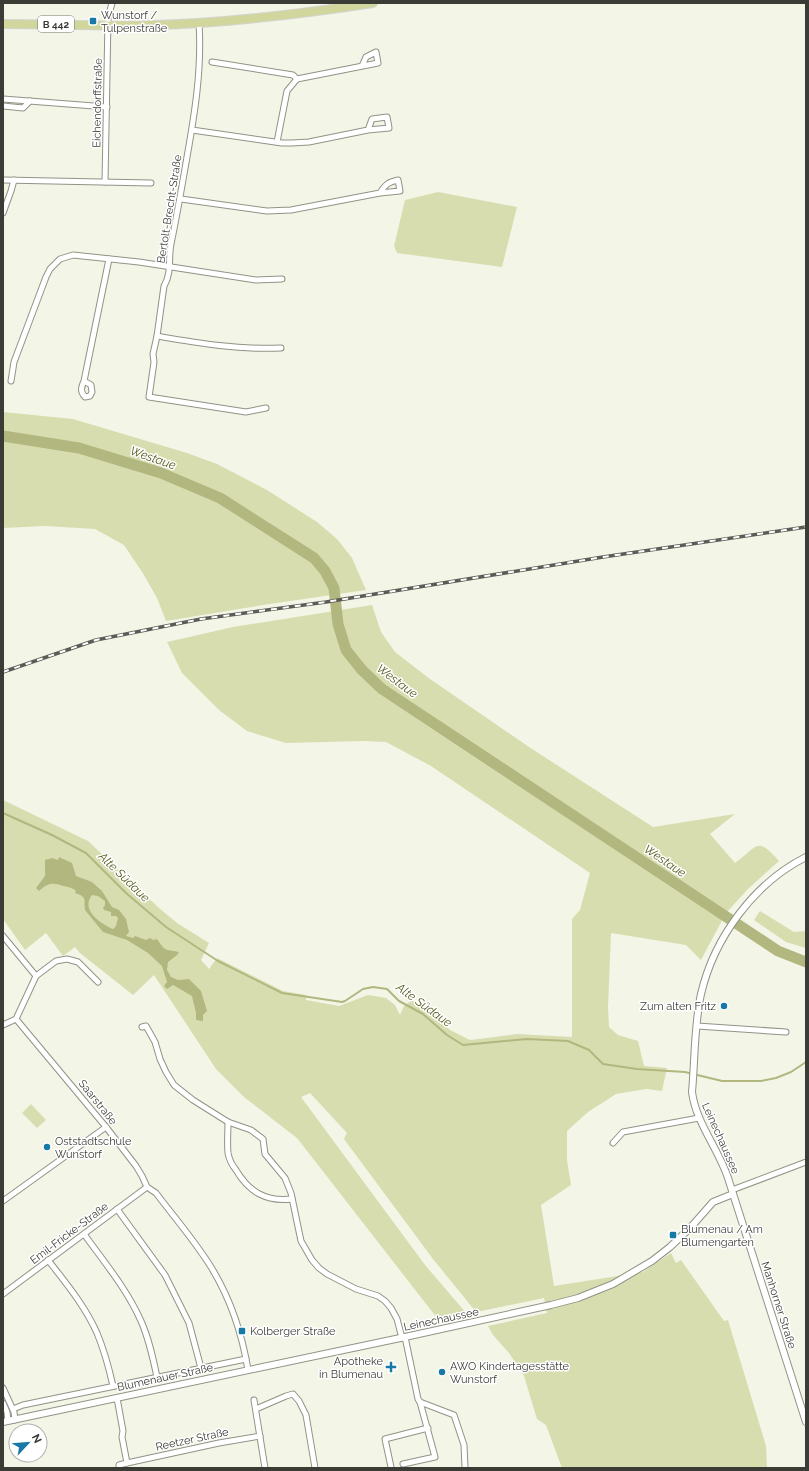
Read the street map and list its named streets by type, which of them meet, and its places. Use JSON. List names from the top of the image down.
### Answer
{
  "streets": {
    "main road": ["B 442"],
    "street": [
      "Eichendorffstraße",
      "Bertolt-Brecht-Straße",
      "Saarstraße",
      "Leinechaussee",
      "Emil-Fricke-Straße",
      "Manhorner Straße",
      "Blumenauer Straße",
      "Reetzer Straße"
    ]
  },
  "crossings": [
    ["B 442", "Eichendorffstraße"],
    ["B 442", "Bertolt-Brecht-Straße"],
    ["Saarstraße", "Emil-Fricke-Straße"],
    ["Saarstraße", "Blumenauer Straße"],
    ["Leinechaussee", "Manhorner Straße"],
    ["Leinechaussee", "Blumenauer Straße"]
  ],
  "water": ["Westaue", "Alte Südaue"],
  "places": {
    "transit": ["Wunstorf / Tulpenstraße", "Blumenau / Am Blumengarten", "Kolberger Straße"],
    "other": ["Zum alten Fritz", "Oststadtschule Wunstorf", "AWO Kindertagesstätte Wunstorf"],
    "health": ["Apotheke in Blumenau"]
  },
  "north": "top right"
}
